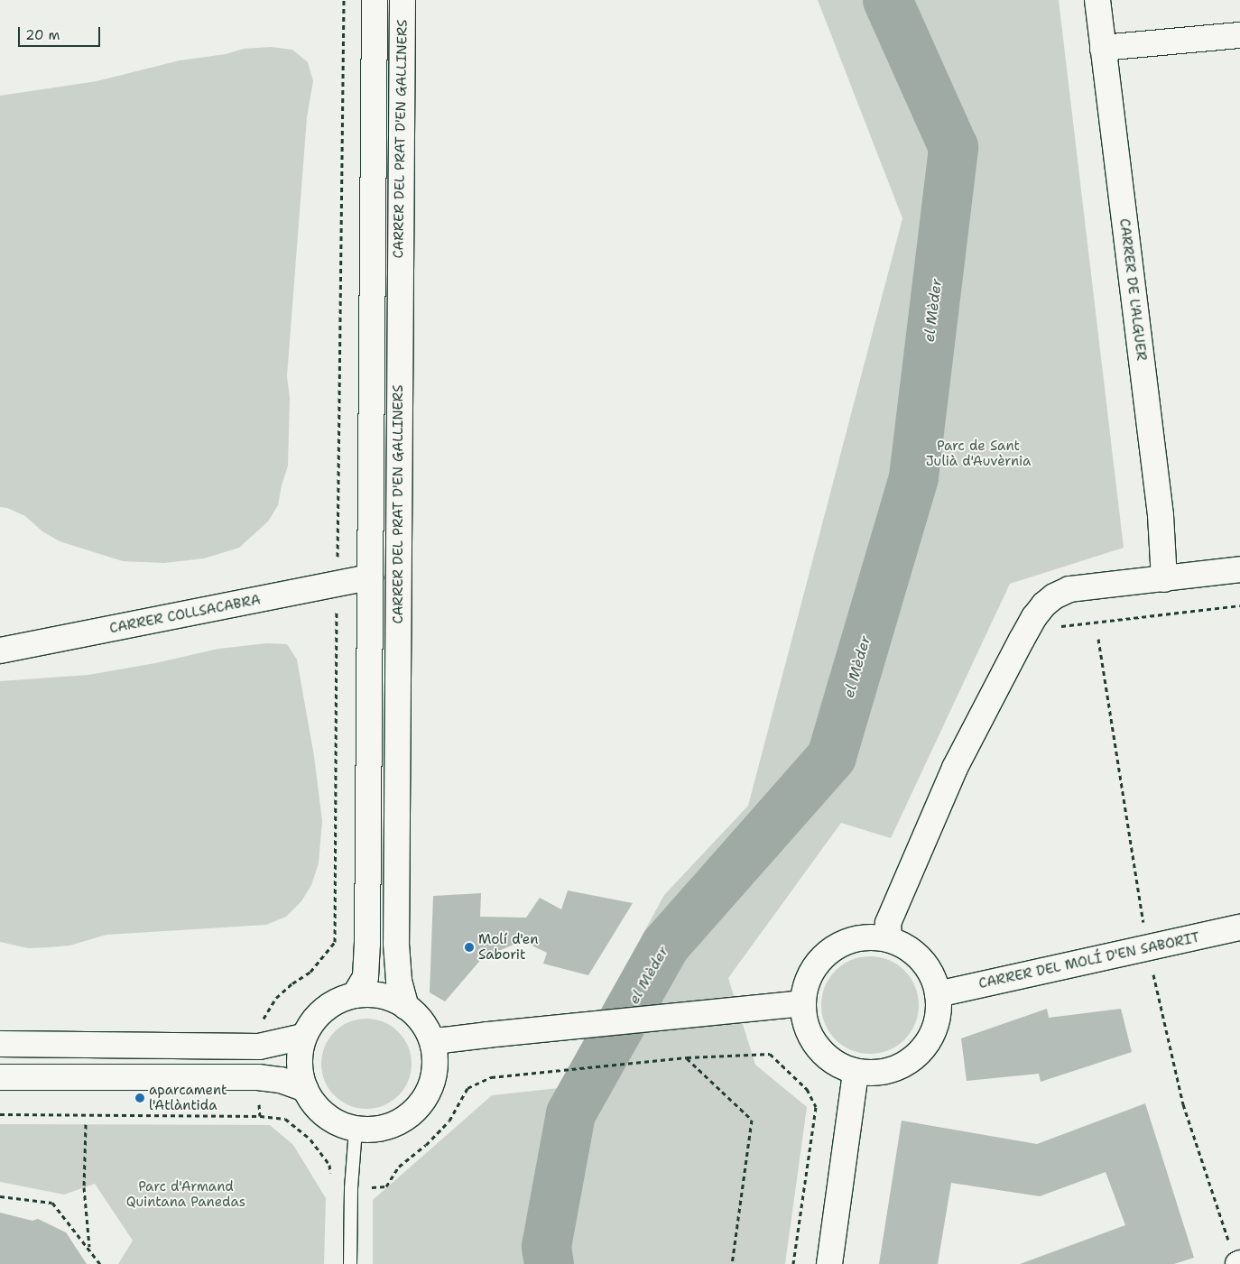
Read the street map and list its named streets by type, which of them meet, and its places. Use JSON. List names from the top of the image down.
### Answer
{
  "streets": {
    "street": [
      "CARRER DEL PRAT D'EN GALLINERS",
      "CARRER DE L'ALGUER",
      "CARRER COLLSACABRA",
      "CARRER DEL MOLÍ D'EN SABORIT"
    ]
  },
  "crossings": [
    ["CARRER DEL PRAT D'EN GALLINERS", "CARRER COLLSACABRA"]
  ],
  "water": ["el Mèder"],
  "parks": ["Parc de Sant Julià d'Auvèrnia", "Parc d'Armand Quintana Panedas"],
  "places": ["Molí d'en Saborit", "aparcament l'Atlàntida"],
  "scale_bar": "20 m"
}
